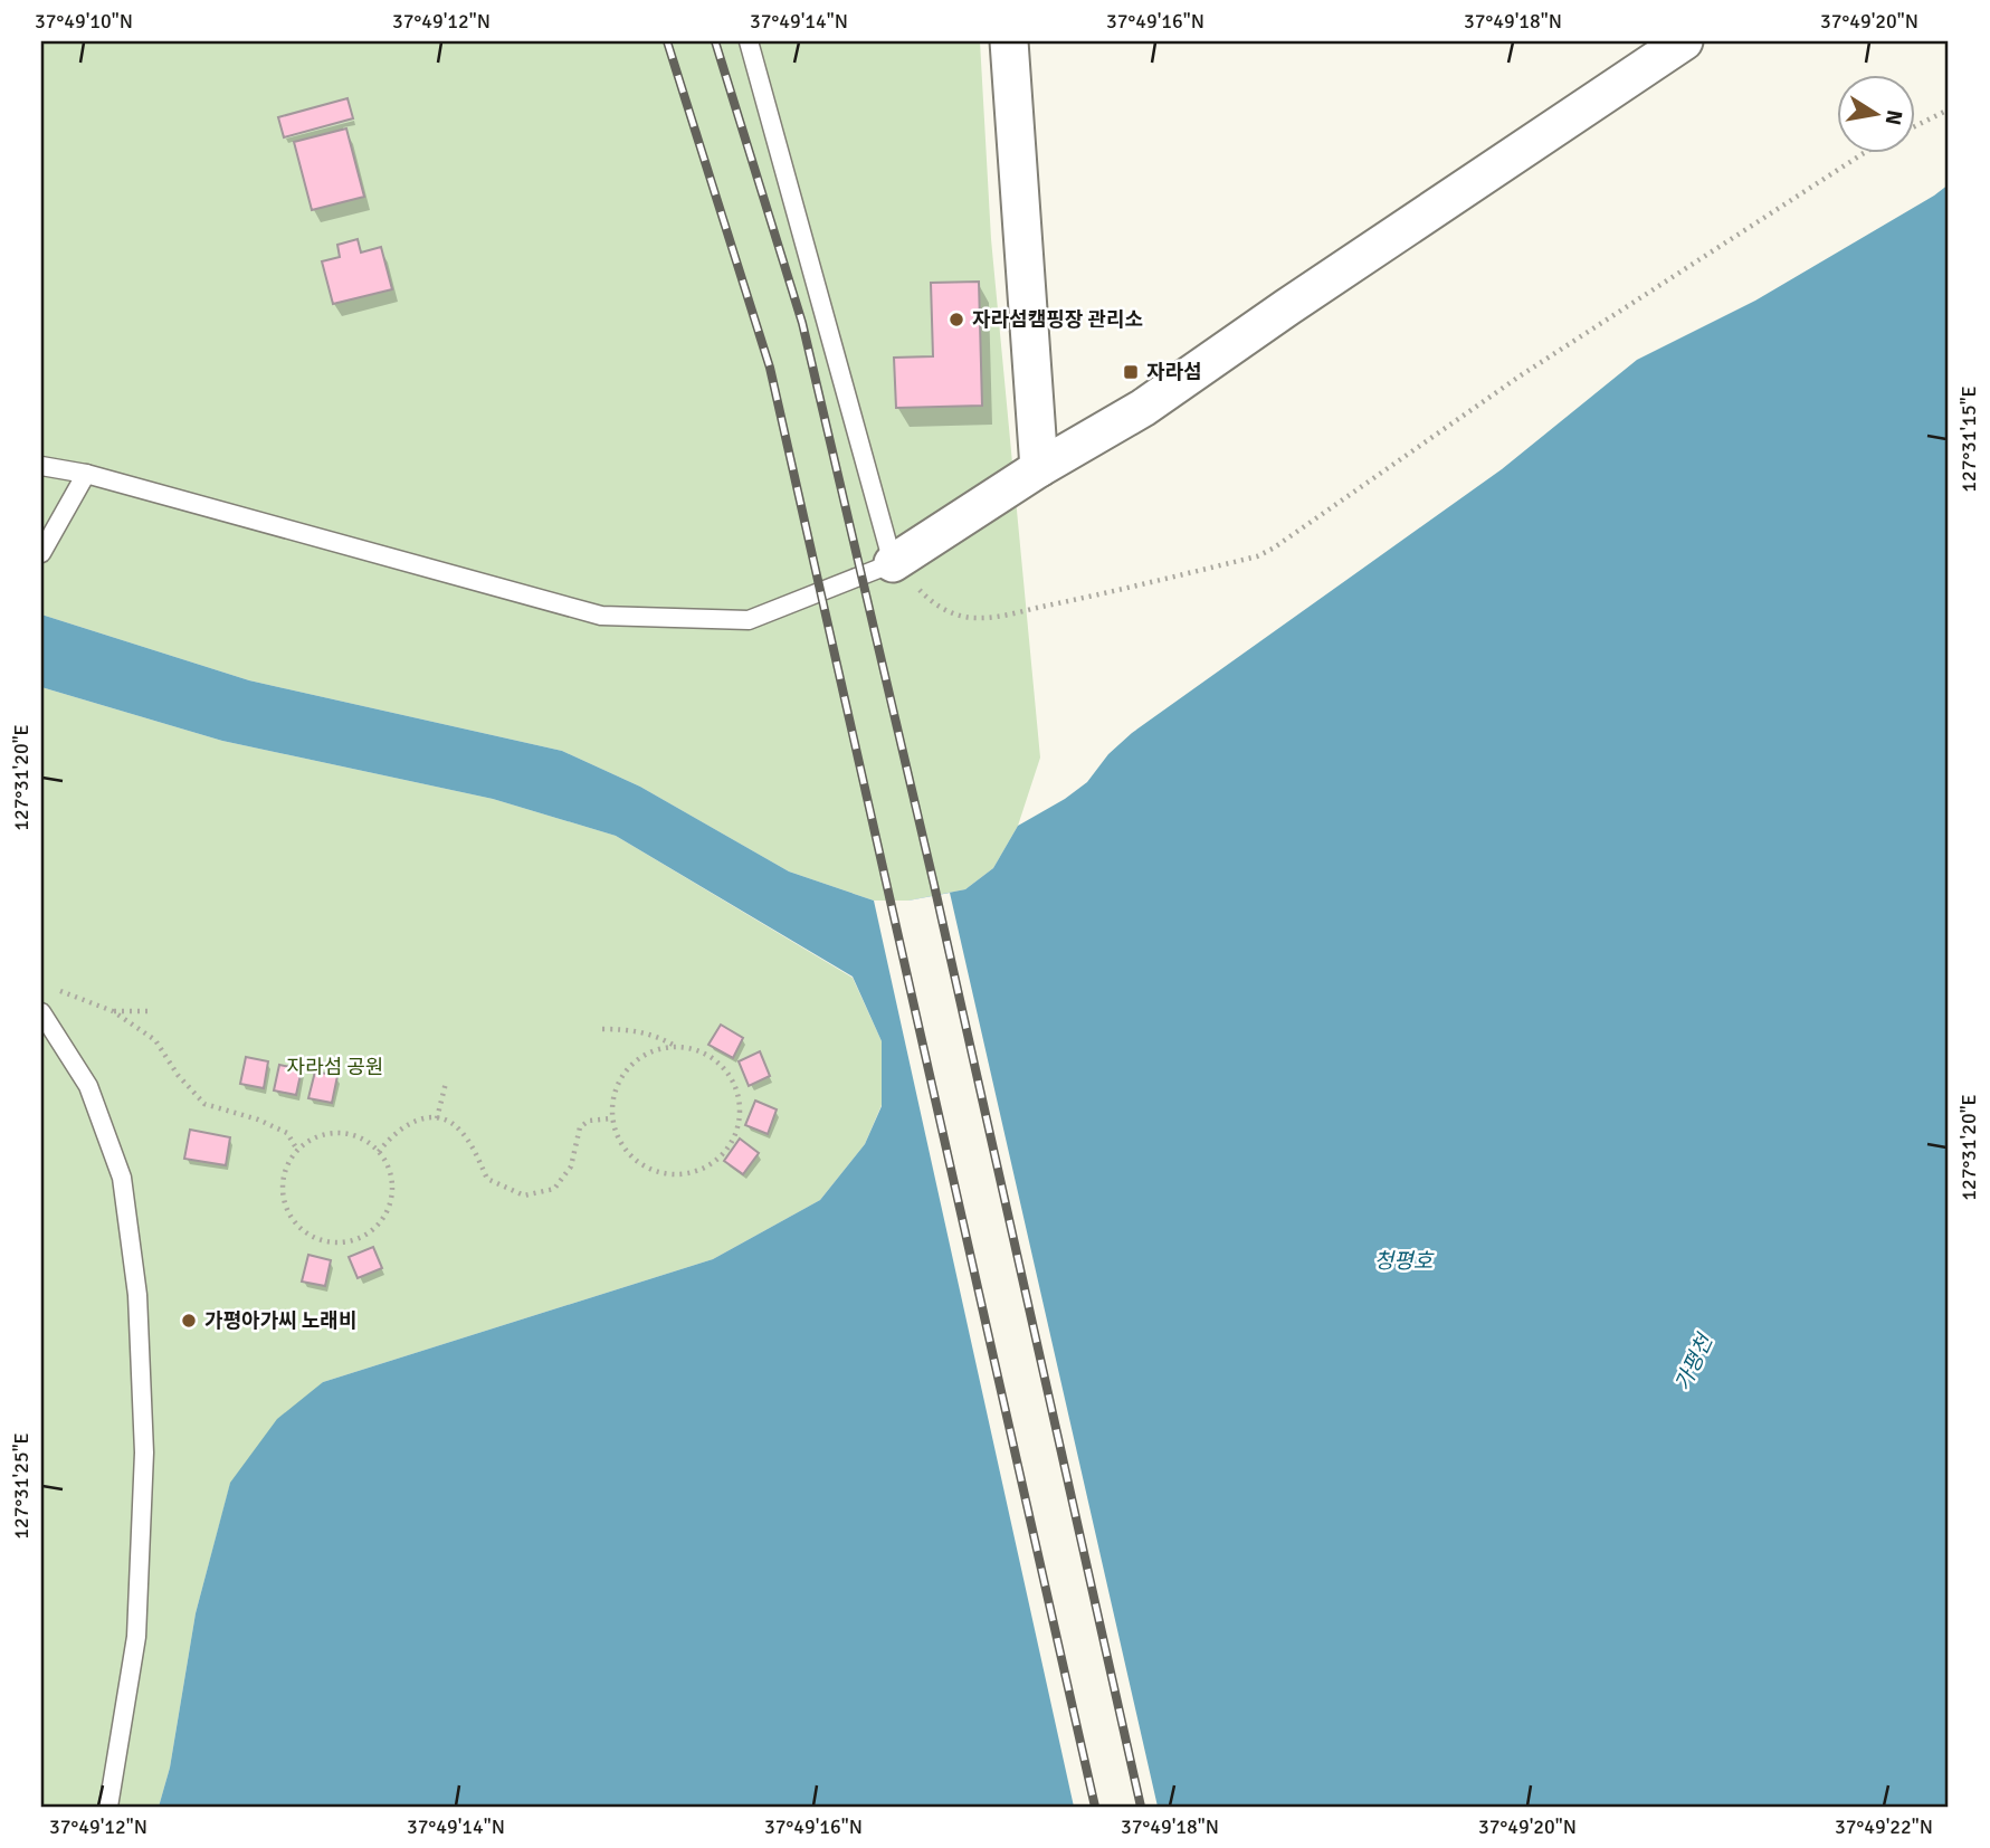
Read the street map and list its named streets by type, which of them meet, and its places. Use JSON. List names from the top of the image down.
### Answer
{
  "water": ["청평호", "가평천"],
  "parks": ["자라섬 공원"],
  "places": {
    "other": ["자라섬캠핑장 관리소", "가평아가씨 노래비"],
    "transit": ["자라섬"]
  },
  "north": "right",
  "coordinates": [
    "37°49'10\"N",
    "37°49'12\"N",
    "37°49'14\"N",
    "37°49'16\"N",
    "37°49'18\"N",
    "37°49'20\"N",
    "127°31'15\"E",
    "127°31'20\"E",
    "127°31'25\"E",
    "37°49'22\"N"
  ]
}
